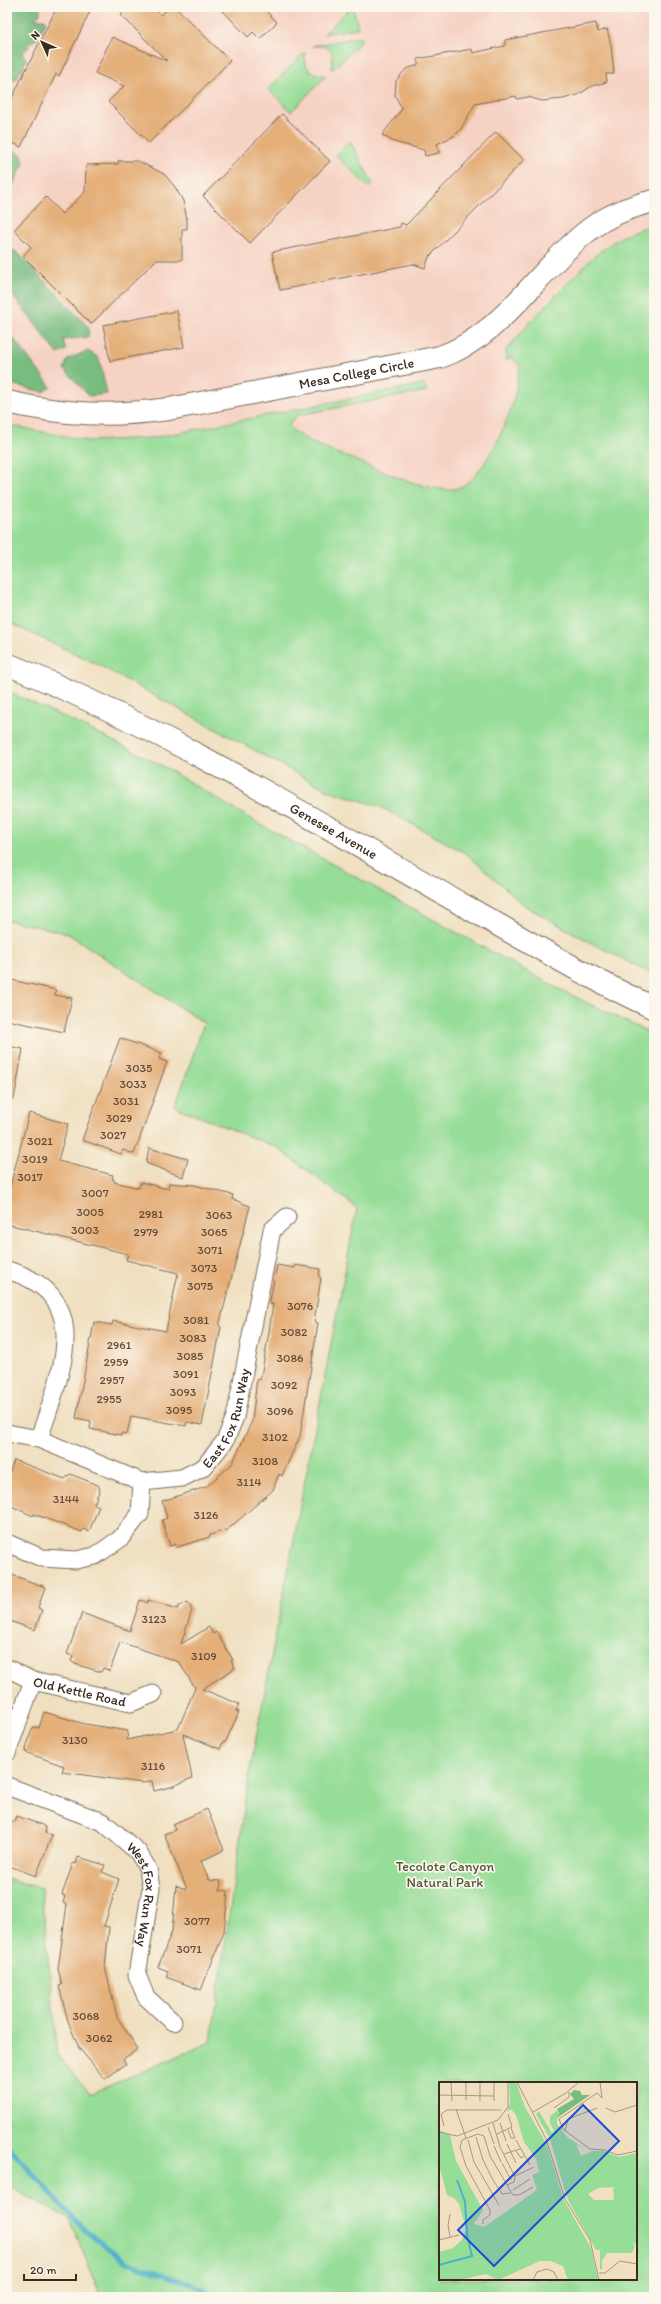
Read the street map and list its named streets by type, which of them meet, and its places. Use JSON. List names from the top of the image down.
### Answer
{
  "streets": {
    "main road": ["Mesa College Circle", "Genesee Avenue"],
    "street": ["East Fox Run Way", "Old Kettle Road", "West Fox Run Way"]
  },
  "parks": ["Tecolote Canyon Natural Park"],
  "house_numbers": [
    "3035",
    "3033",
    "3031",
    "3029",
    "3027",
    "3021",
    "3019",
    "3017",
    "3007",
    "3005",
    "2981",
    "3063",
    "3003",
    "2979",
    "3065",
    "3071",
    "3073",
    "3075",
    "3076",
    "3081",
    "3082",
    "3083",
    "2961",
    "3085",
    "3086",
    "2959",
    "3091",
    "2957",
    "3092",
    "3093",
    "2955",
    "3095",
    "3096",
    "3102",
    "3108",
    "3114",
    "3144",
    "3126",
    "3123",
    "3109",
    "3130",
    "3116",
    "3077",
    "3071",
    "3068",
    "3062"
  ],
  "scale_bar": "20 m",
  "north": "top left"
}
